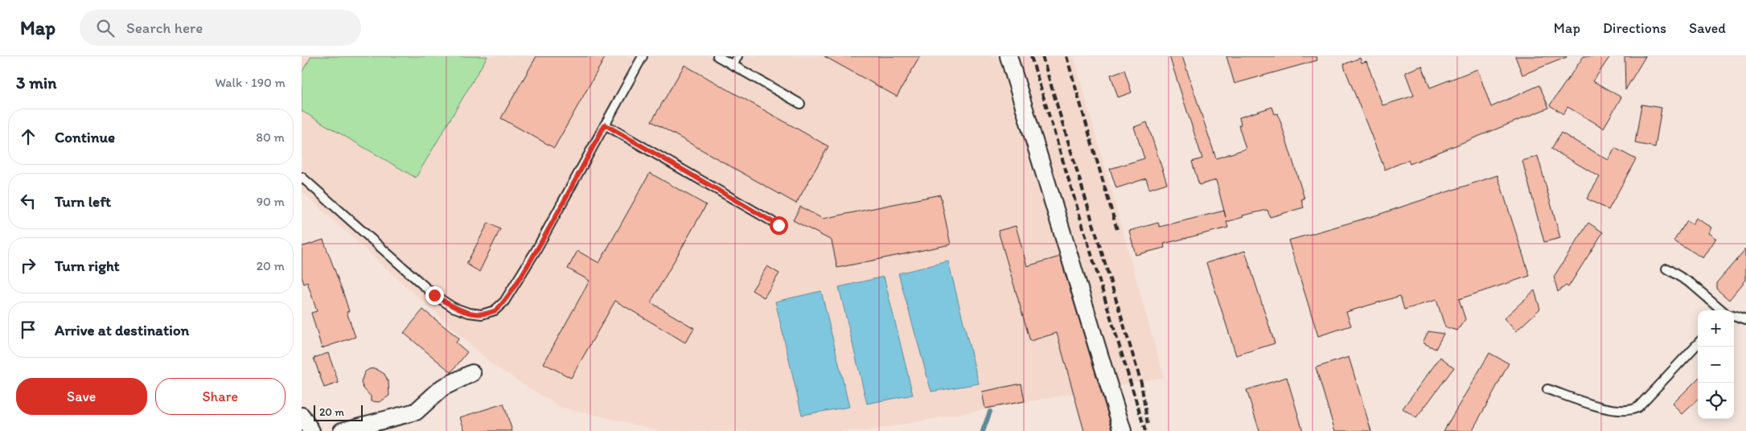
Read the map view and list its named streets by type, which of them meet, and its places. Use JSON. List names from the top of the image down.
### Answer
{
  "scale_bar": "20 m",
  "page": {
    "header": "Map",
    "search": "Search here",
    "nav": ["Map", "Directions", "Saved"],
    "heading": ["3 min", "Walk · 190 m"],
    "list": [
      ["Continue", "80 m"],
      ["Turn left", "90 m"],
      ["Turn right", "20 m"],
      "Arrive at destination"
    ],
    "map_buttons": ["+", "−"],
    "buttons": ["Save", "Share"],
    "scale": "20 m"
  }
}
